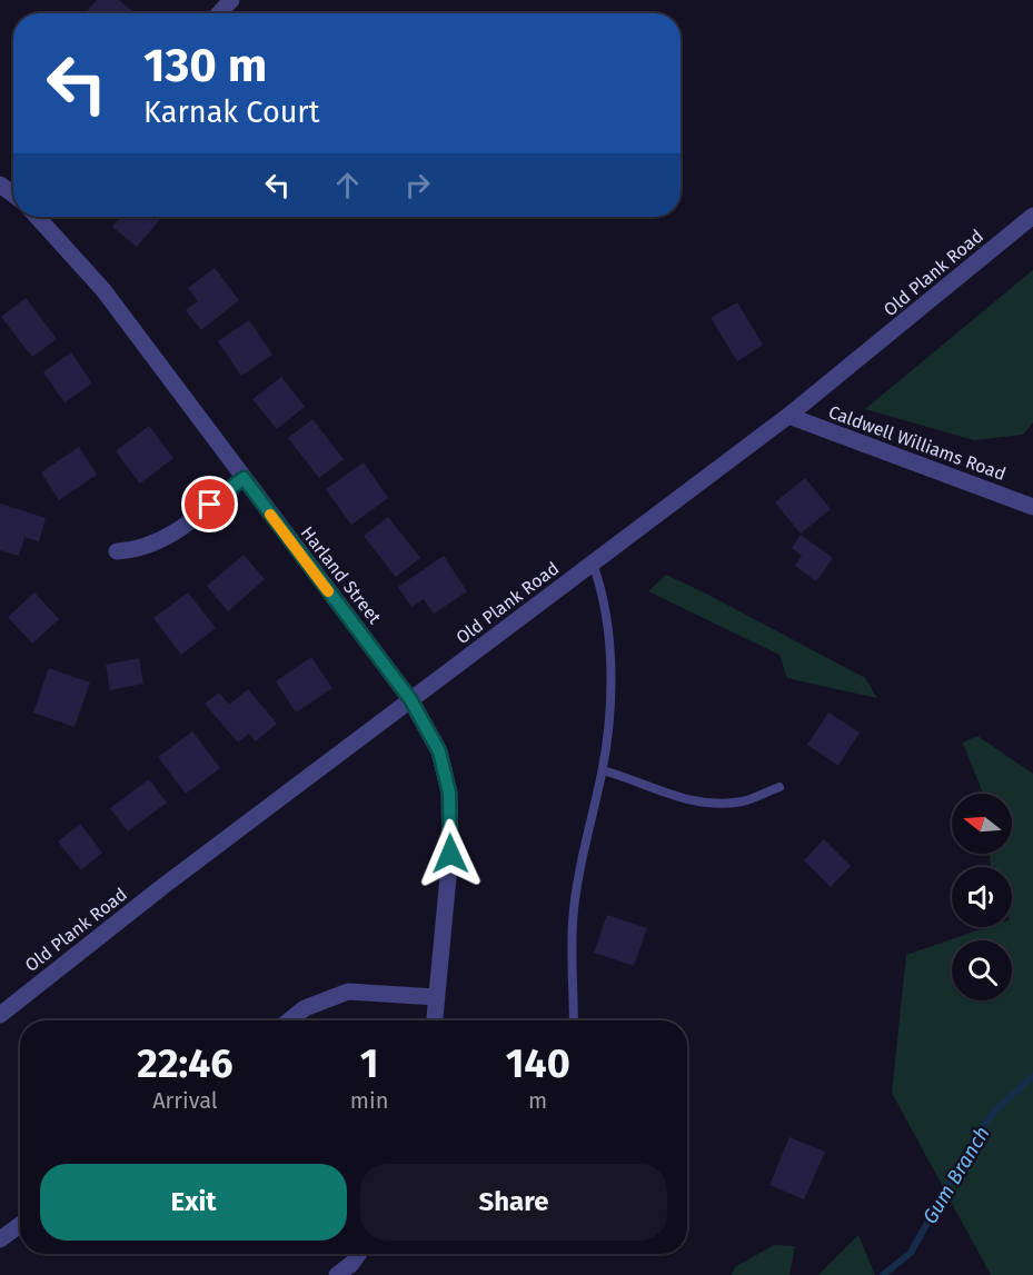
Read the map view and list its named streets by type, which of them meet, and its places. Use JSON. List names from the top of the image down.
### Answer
{
  "streets": {
    "street": ["Old Plank Road", "Caldwell Williams Road", "Harland Street"]
  },
  "crossings": [
    ["Old Plank Road", "Caldwell Williams Road"],
    ["Old Plank Road", "Harland Street"]
  ],
  "water": ["Gum Branch"],
  "north": "left",
  "page": {
    "turn": ["130 m", "Karnak Court"],
    "eta": [
      "22:46",
      "Arrival",
      "1",
      "min",
      "140",
      "m"
    ],
    "buttons": ["Exit", "Share"]
  }
}
